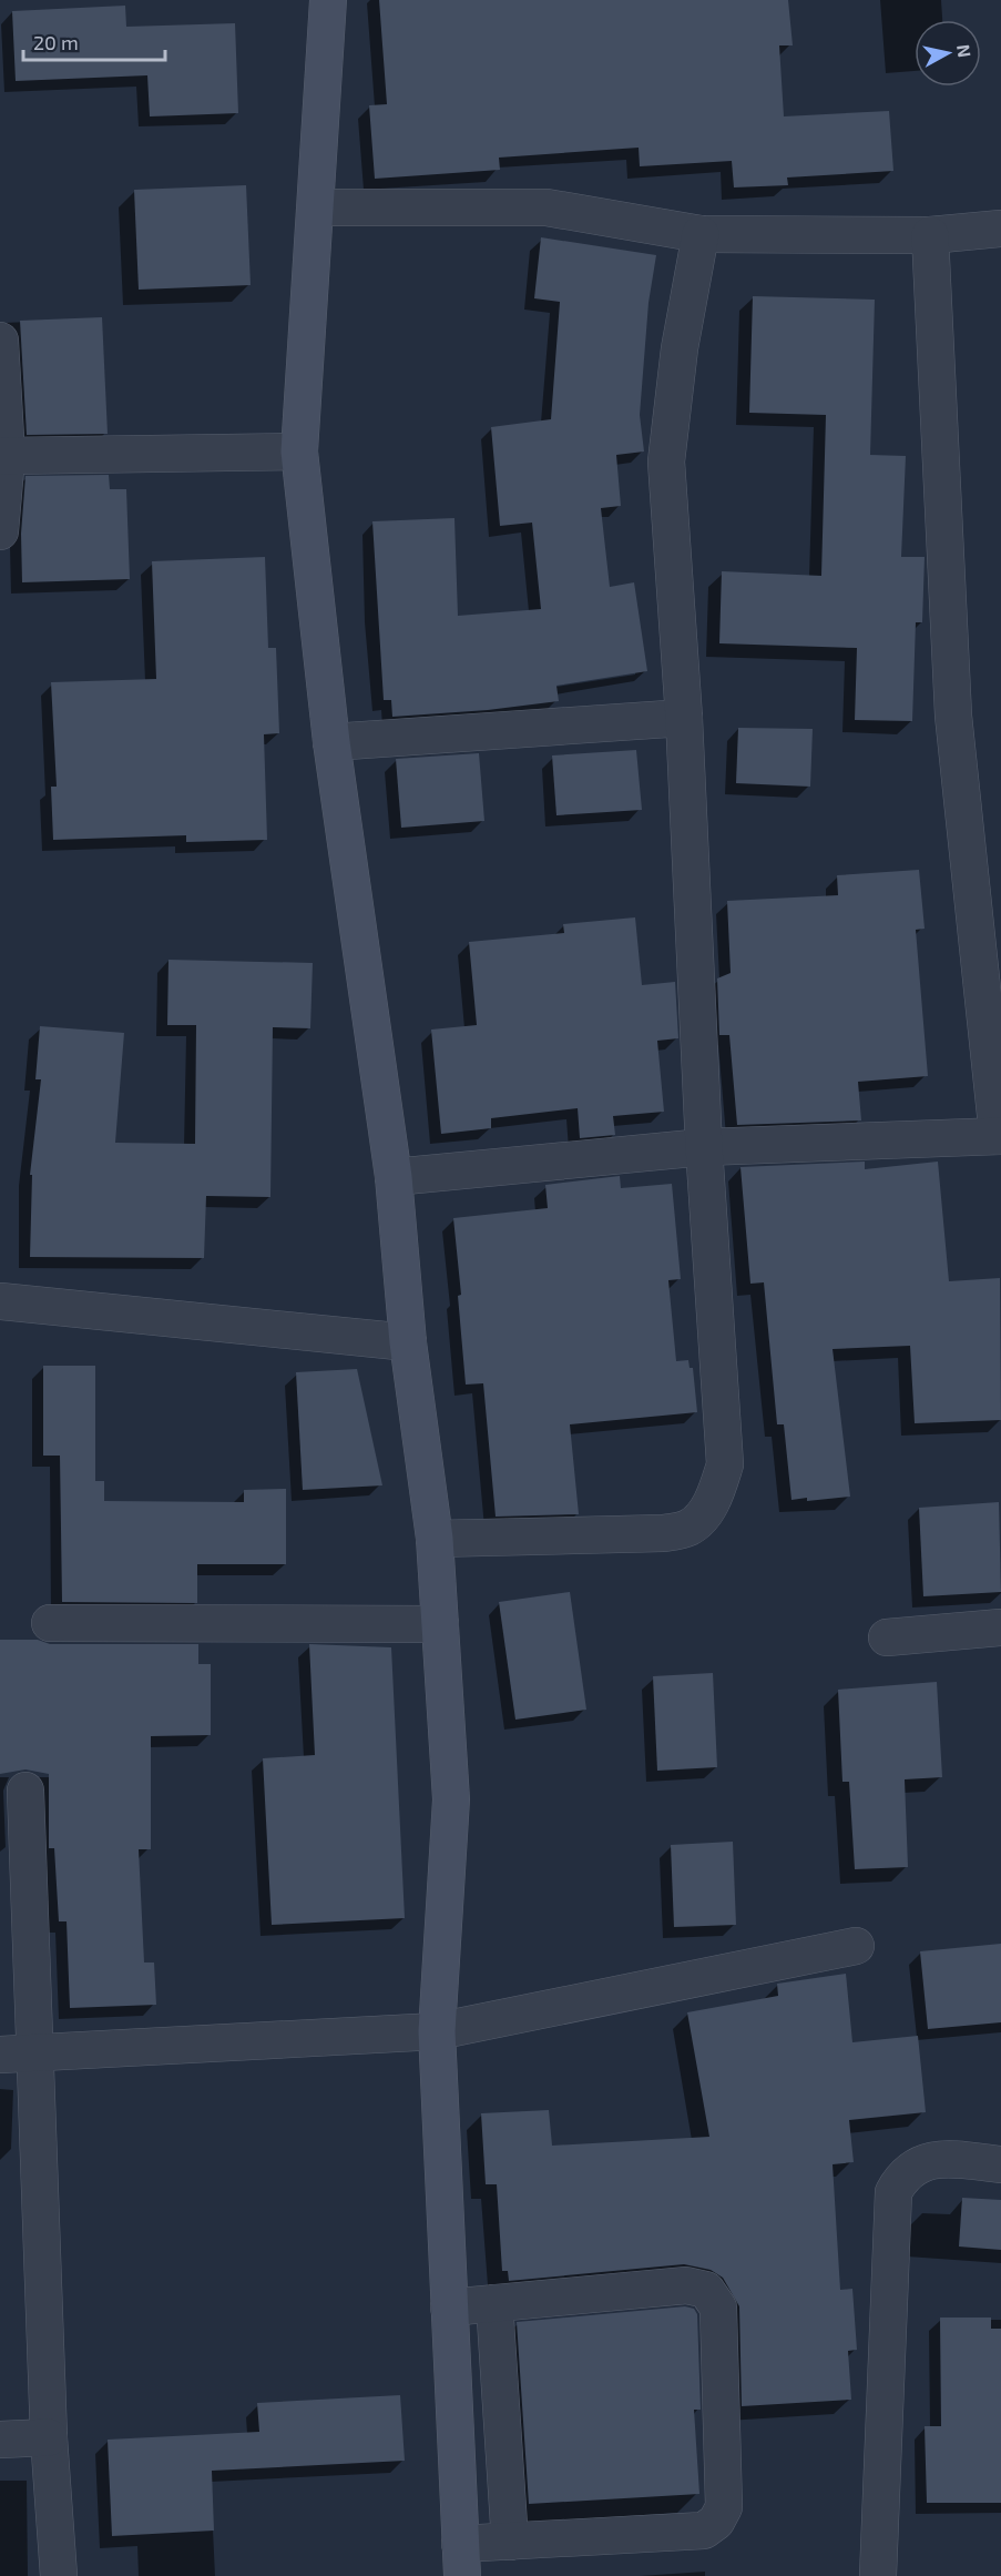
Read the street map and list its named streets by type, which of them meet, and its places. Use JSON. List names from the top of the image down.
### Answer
{
  "scale_bar": "20 m",
  "north": "right"
}
